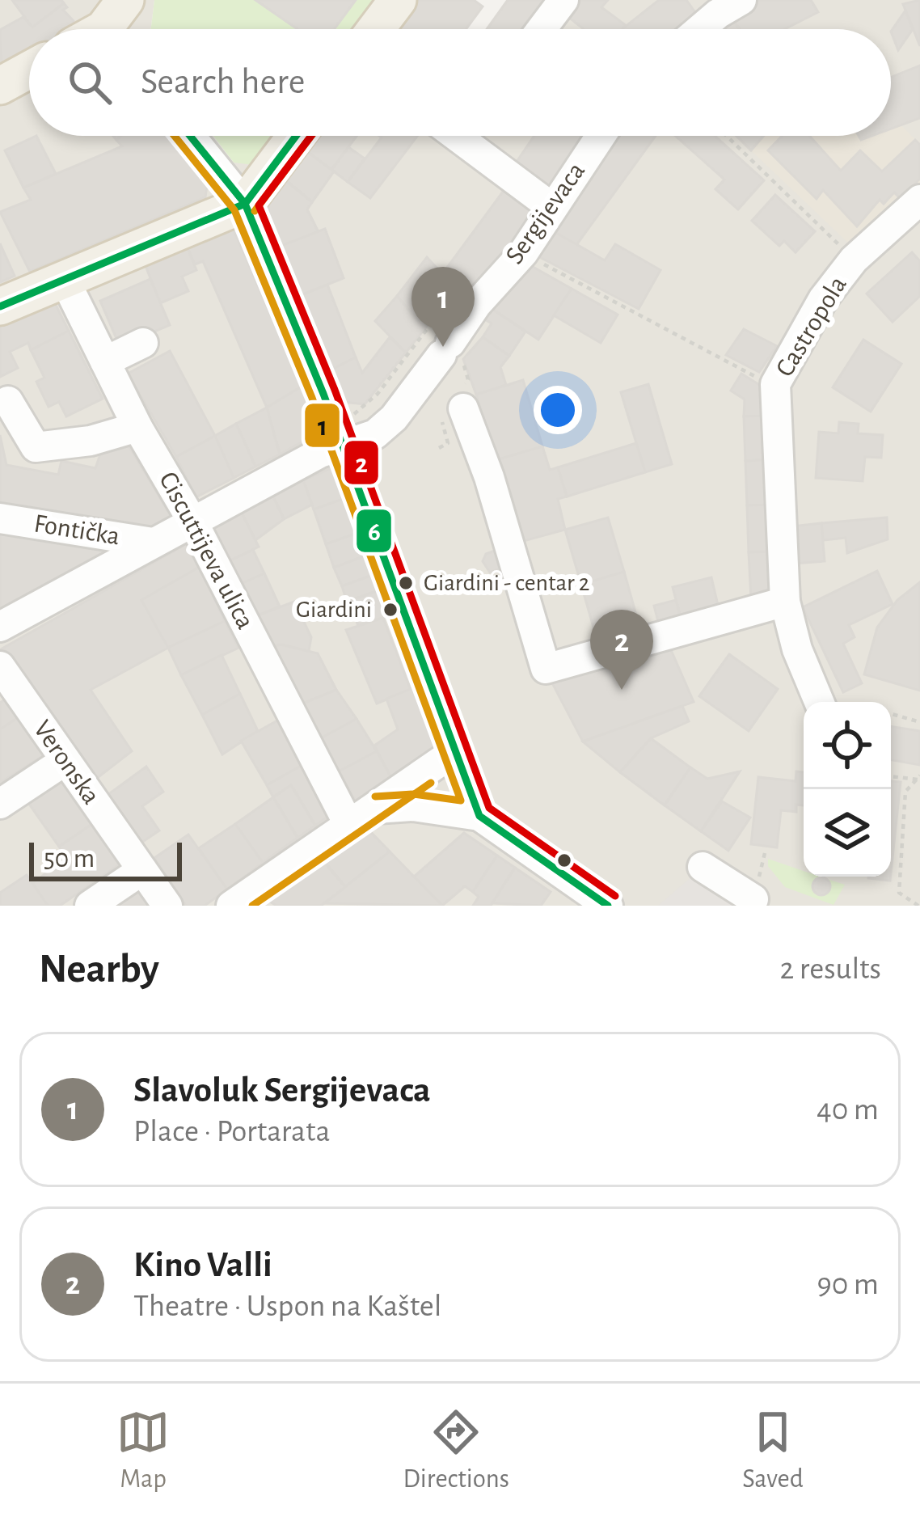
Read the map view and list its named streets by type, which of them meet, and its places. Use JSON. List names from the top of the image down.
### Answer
{
  "streets": {
    "street": [
      "Sergijevaca",
      "Castropola",
      "Fontička",
      "Ciscuttijeva ulica",
      "Veronska"
    ]
  },
  "crossings": [
    ["Sergijevaca", "Fontička"],
    ["Sergijevaca", "Ciscuttijeva ulica"]
  ],
  "places": ["Giardini - centar 2", "Giardini"],
  "lines": ["transit line 6", "transit line 1", "transit line 2"],
  "scale_bar": "50 m",
  "page": {
    "search": "Search here",
    "pins": ["1", "2"],
    "scale": "50 m",
    "heading": ["Nearby", "2 results"],
    "list": [
      {
        "mark": "1",
        "name": "Slavoluk Sergijevaca",
        "note": "Place · Portarata",
        "value": "40 m"
      },
      {
        "mark": "2",
        "name": "Kino Valli",
        "note": "Theatre · Uspon na Kaštel",
        "value": "90 m"
      }
    ],
    "nav": ["Map", "Directions", "Saved"]
  }
}
